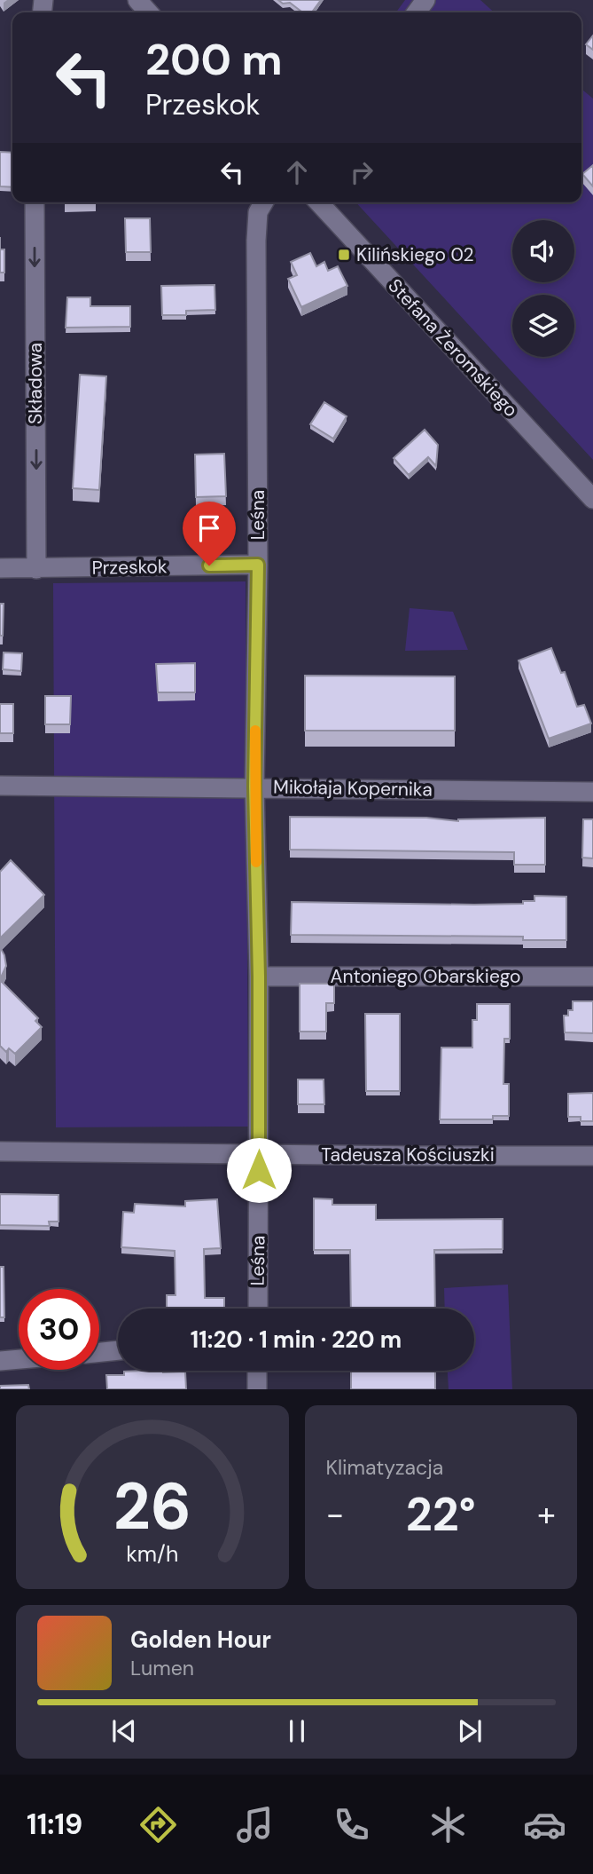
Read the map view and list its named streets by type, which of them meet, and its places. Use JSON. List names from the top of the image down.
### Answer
{
  "streets": {
    "street": [
      "Stefana Żeromskiego",
      "Składowa",
      "Leśna",
      "Przeskok",
      "Mikołaja Kopernika",
      "Antoniego Obarskiego",
      "Tadeusza Kościuszki"
    ]
  },
  "crossings": [
    ["Składowa", "Przeskok"],
    ["Leśna", "Przeskok"],
    ["Leśna", "Mikołaja Kopernika"],
    ["Leśna", "Antoniego Obarskiego"],
    ["Leśna", "Tadeusza Kościuszki"]
  ],
  "one_way": ["Składowa"],
  "places": {
    "transit": ["Kilińskiego 02"]
  },
  "page": {
    "turn": ["200 m", "Przeskok"],
    "limit": "30",
    "trip": "11:20 · 1 min · 220 m",
    "tile": "Klimatyzacja",
    "heat": ["−", "22°", "+"],
    "song": ["Golden Hour", "Lumen"],
    "tabs": "11:19",
    "gauge": ["26", "km/h"]
  }
}
